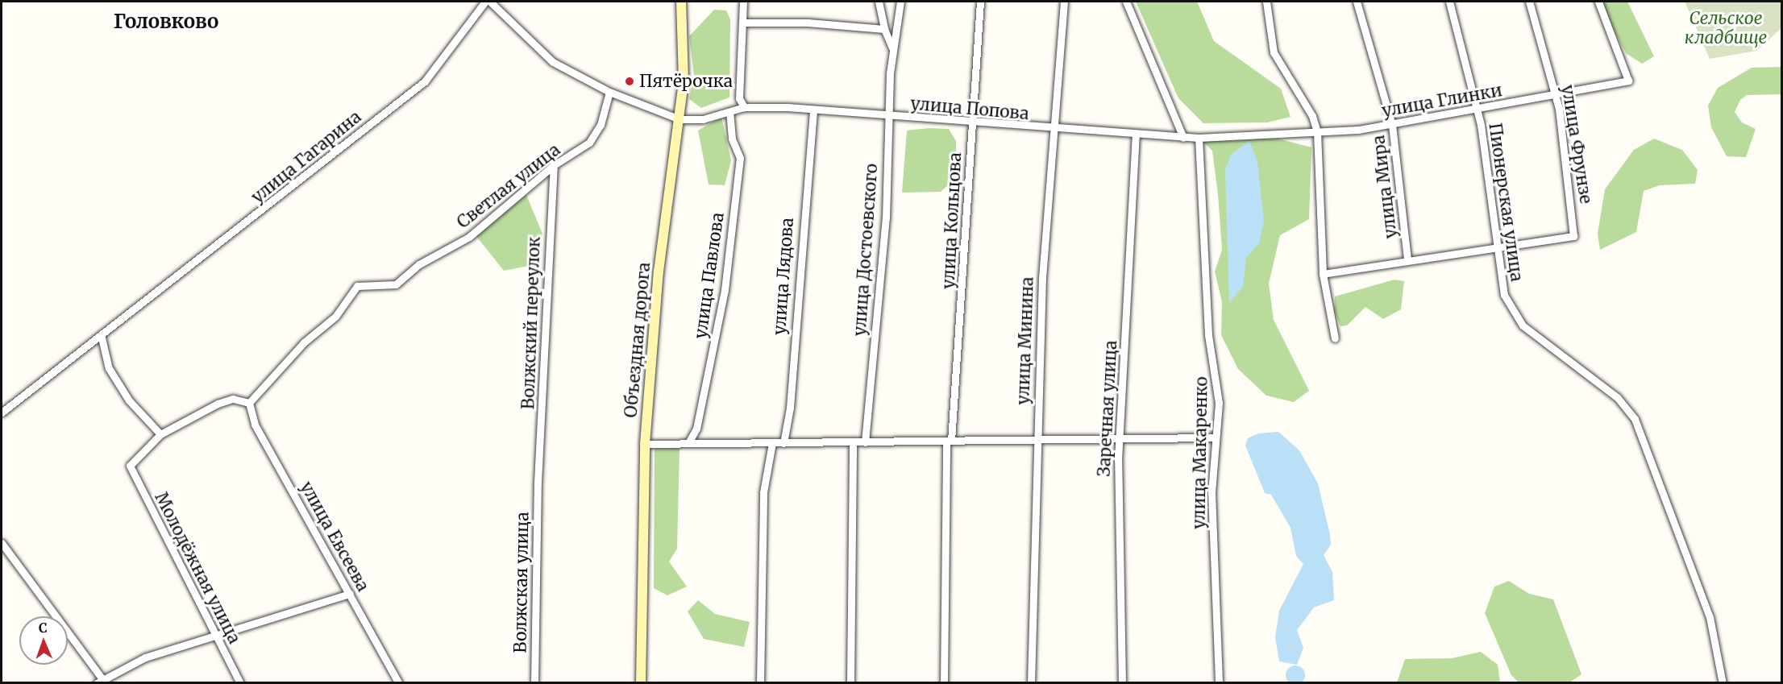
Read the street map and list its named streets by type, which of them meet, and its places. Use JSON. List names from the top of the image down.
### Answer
{
  "streets": {
    "main road": ["Объездная дорога"],
    "street": [
      "улица Глинки",
      "улица Попова",
      "улица Фрунзе",
      "улица Гагарина",
      "Светлая улица",
      "улица Мира",
      "Пионерская улица",
      "улица Кольцова",
      "улица Достоевского",
      "улица Павлова",
      "улица Лядова",
      "Волжский переулок",
      "улица Минина",
      "Заречная улица",
      "улица Макаренко",
      "улица Евсеева",
      "Молодёжная улица",
      "Волжская улица"
    ]
  },
  "crossings": [
    ["улица Глинки", "улица Попова"],
    ["улица Глинки", "улица Фрунзе"],
    ["улица Глинки", "улица Мира"],
    ["улица Глинки", "Пионерская улица"],
    ["улица Попова", "улица Кольцова"],
    ["улица Попова", "улица Достоевского"],
    ["улица Попова", "улица Павлова"],
    ["улица Попова", "улица Лядова"],
    ["улица Попова", "Объездная дорога"],
    ["улица Попова", "улица Минина"],
    ["улица Попова", "Заречная улица"],
    ["улица Попова", "улица Макаренко"],
    ["улица Фрунзе", "Пионерская улица"],
    ["Светлая улица", "Волжский переулок"],
    ["Светлая улица", "улица Евсеева"],
    ["Волжский переулок", "Волжская улица"]
  ],
  "districts": ["Головково"],
  "parks": ["Сельское кладбище"],
  "places": ["Пятёрочка"],
  "north": "top"
}
